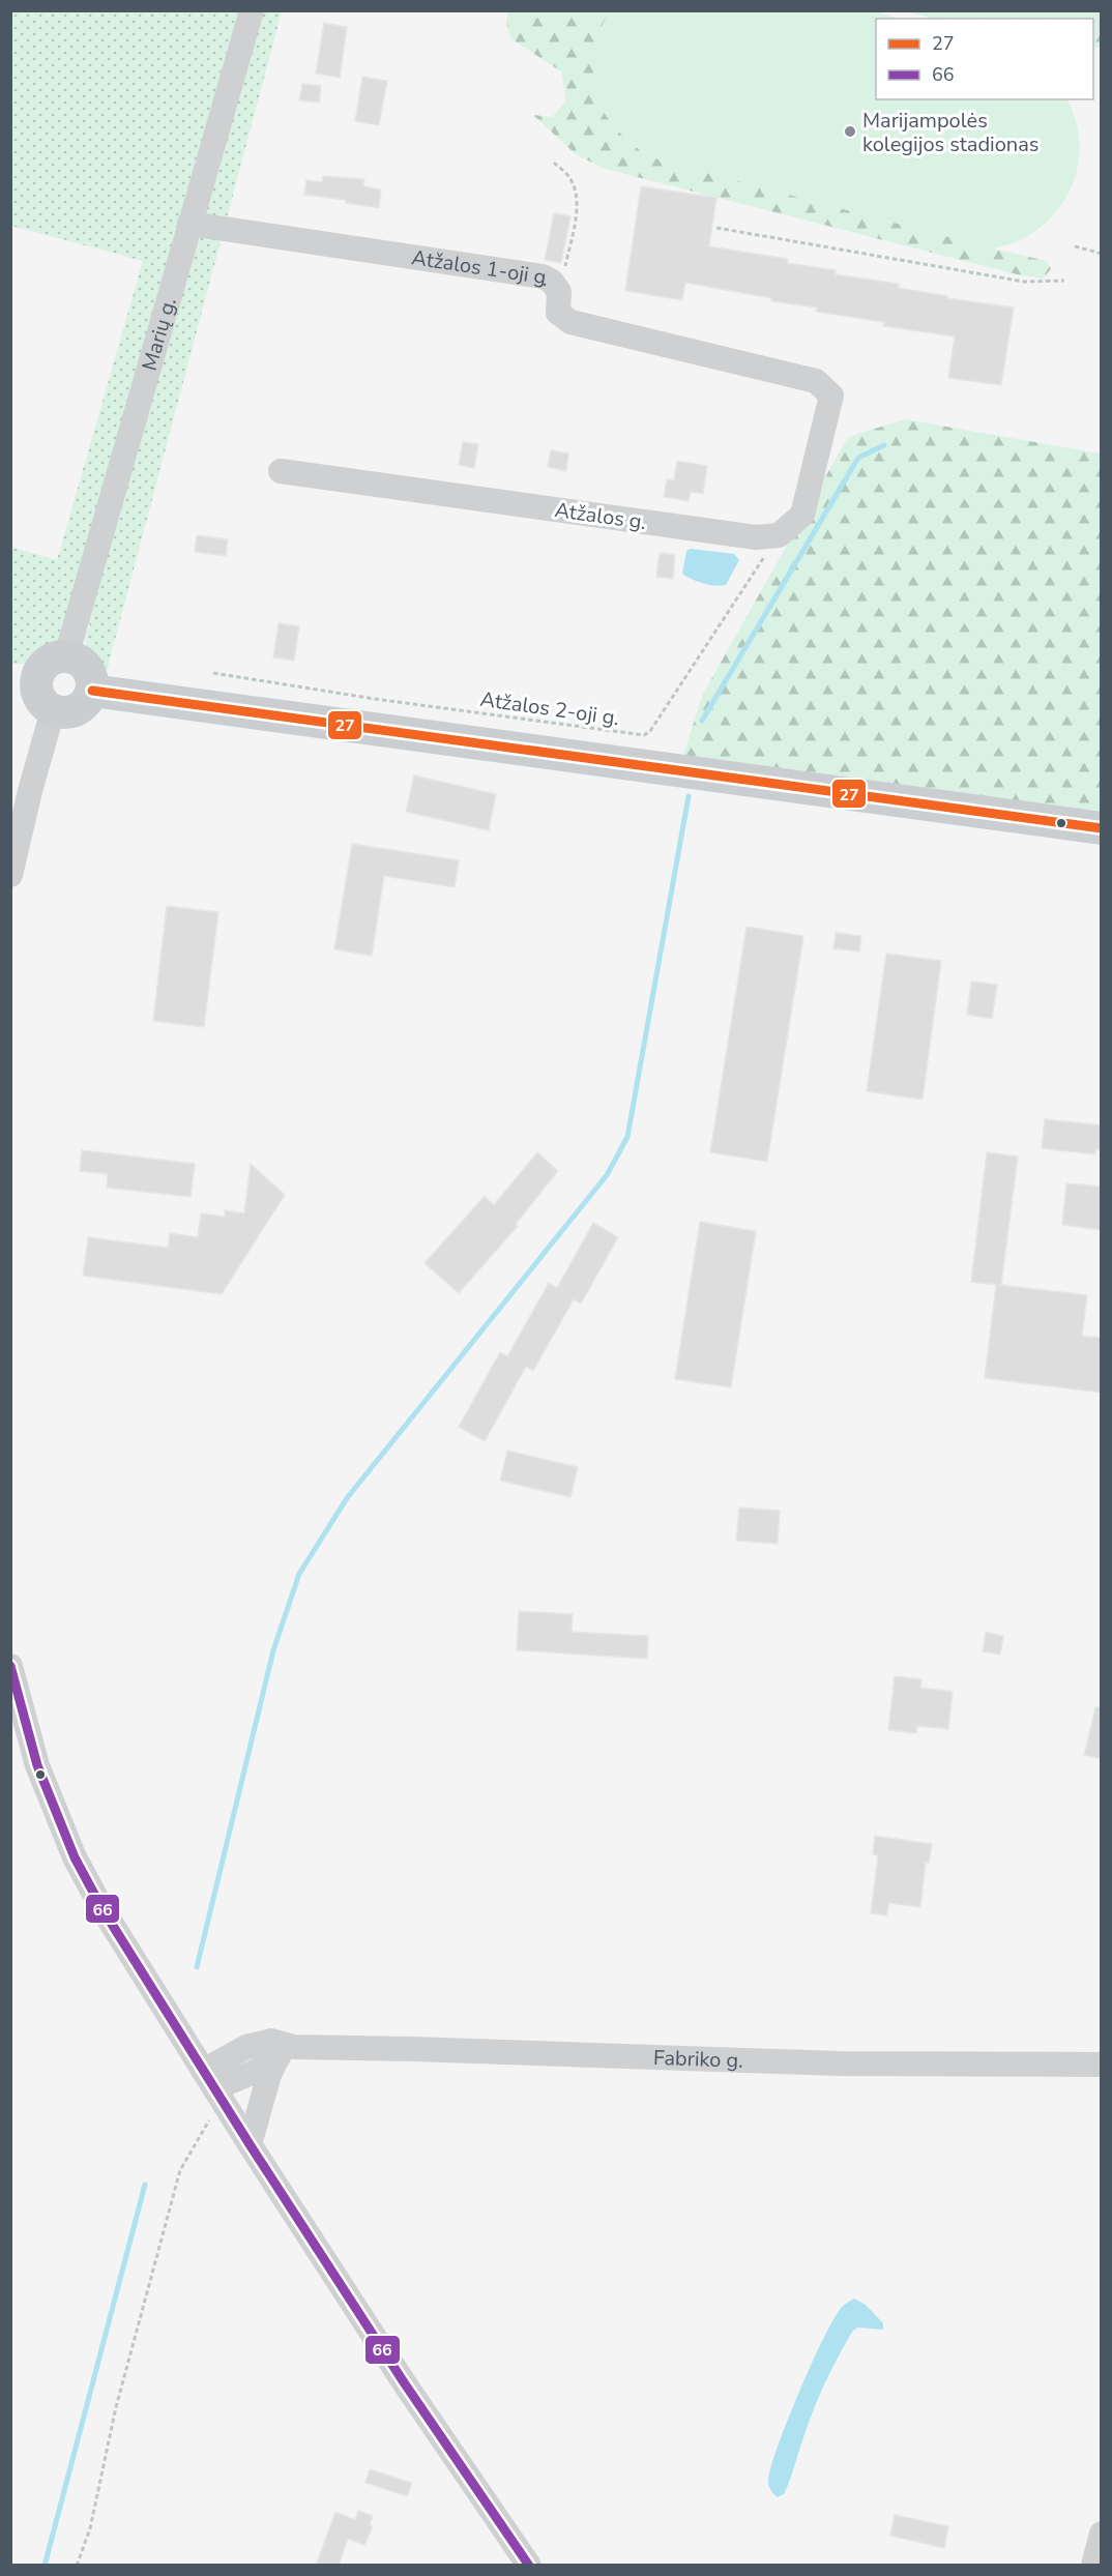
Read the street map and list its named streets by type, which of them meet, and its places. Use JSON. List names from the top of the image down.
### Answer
{
  "streets": {
    "street": [
      "Atžalos 1-oji g.",
      "Marių g.",
      "Atžalos g.",
      "Fabriko g."
    ],
    "path": ["Atžalos 2-oji g."]
  },
  "crossings": [
    ["Atžalos 1-oji g.", "Marių g."],
    ["Atžalos 1-oji g.", "Atžalos g."],
    ["Atžalos 1-oji g.", "Atžalos 2-oji g."],
    ["Atžalos g.", "Atžalos 2-oji g."]
  ],
  "places": ["Marijampolės kolegijos stadionas"],
  "lines": ["transit line 27", "transit line 66"],
  "legend": ["27", "66"]
}
